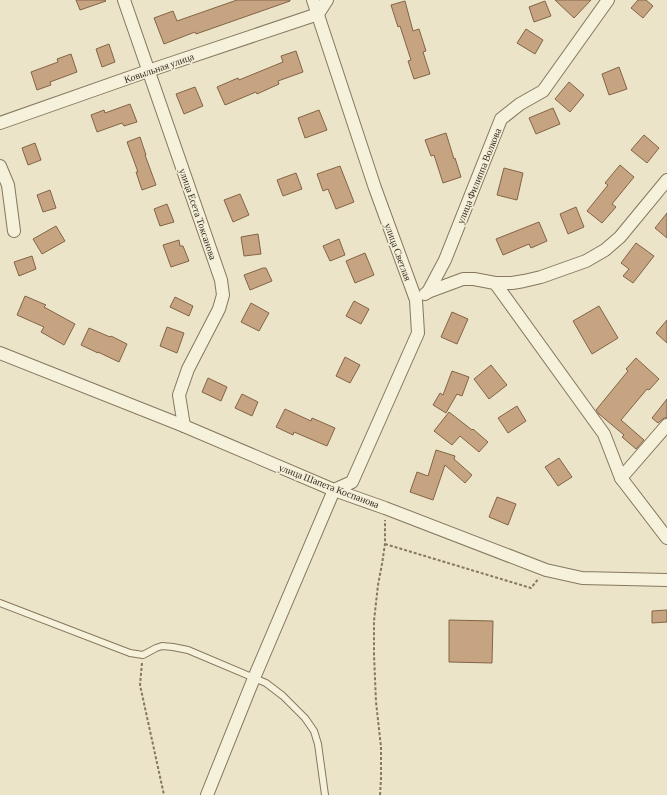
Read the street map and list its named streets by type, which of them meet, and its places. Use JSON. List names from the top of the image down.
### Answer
{
  "streets": {
    "street": [
      "Ковыльная улица",
      "улица Филиппа Волкова",
      "улица Есета Токсанова",
      "улица Светлая",
      "улица Шапета Коспанова"
    ]
  },
  "crossings": [
    ["Ковыльная улица", "улица Есета Токсанова"],
    ["Ковыльная улица", "улица Светлая"],
    ["улица Есета Токсанова", "улица Шапета Коспанова"],
    ["улица Светлая", "улица Шапета Коспанова"]
  ]
}
